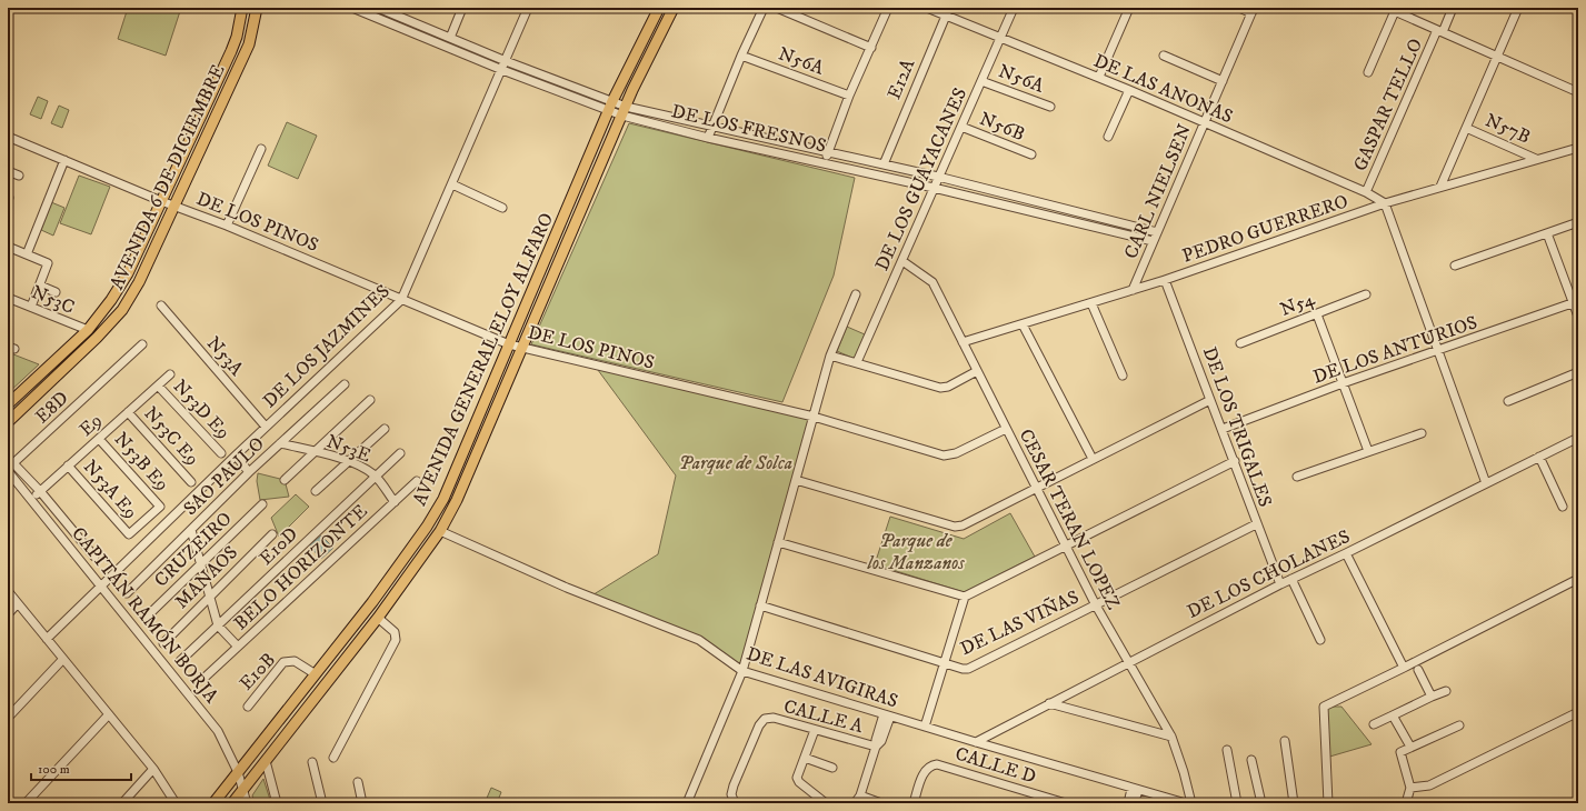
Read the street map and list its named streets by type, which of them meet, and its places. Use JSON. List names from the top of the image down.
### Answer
{
  "streets": {
    "main road": ["AVENIDA 6 DE DICIEMBRE", "AVENIDA GENERAL ELOY ALFARO"],
    "street": [
      "N56A",
      "E12A",
      "DE LAS ANONAS",
      "GASPAR TELLO",
      "N56B",
      "DE LOS FRESNOS",
      "N57B",
      "DE LOS GUAYACANES",
      "CARL NIELSEN",
      "DE LOS PINOS",
      "PEDRO GUERRERO",
      "N53C",
      "N54",
      "DE LOS JAZMINES",
      "DE LOS ANTURIOS",
      "N53A",
      "E8D",
      "N53D E9",
      "E9",
      "DE LOS TRIGALES",
      "N53C E9",
      "N53E",
      "N53B E9",
      "SAO PAULO",
      "N53A E9",
      "CESAR TERAN LOPEZ",
      "E10D",
      "CRUZEIRO",
      "BELO HORIZONTE",
      "DE LOS CHOLANES",
      "MANAOS",
      "CAPITÁN RAMÓN BORJA",
      "DE LAS VIÑAS",
      "E10B",
      "DE LAS AVIGIRAS",
      "CALLE A",
      "CALLE D"
    ]
  },
  "crossings": [
    ["N56A", "DE LOS GUAYACANES"],
    ["E12A", "DE LAS ANONAS"],
    ["E12A", "DE LOS FRESNOS"],
    ["DE LAS ANONAS", "GASPAR TELLO"],
    ["DE LAS ANONAS", "DE LOS GUAYACANES"],
    ["DE LAS ANONAS", "CARL NIELSEN"],
    ["DE LAS ANONAS", "PEDRO GUERRERO"],
    ["N56B", "DE LOS GUAYACANES"],
    ["DE LOS FRESNOS", "DE LOS GUAYACANES"],
    ["DE LOS FRESNOS", "CARL NIELSEN"],
    ["DE LOS FRESNOS", "DE LOS JAZMINES"],
    ["DE LOS FRESNOS", "AVENIDA GENERAL ELOY ALFARO"],
    ["N57B", "PEDRO GUERRERO"],
    ["AVENIDA 6 DE DICIEMBRE", "DE LOS PINOS"],
    ["AVENIDA 6 DE DICIEMBRE", "N53C"],
    ["DE LOS GUAYACANES", "CESAR TERAN LOPEZ"],
    ["CARL NIELSEN", "PEDRO GUERRERO"],
    ["DE LOS PINOS", "DE LOS JAZMINES"],
    ["DE LOS PINOS", "AVENIDA GENERAL ELOY ALFARO"],
    ["DE LOS PINOS", "CESAR TERAN LOPEZ"],
    ["PEDRO GUERRERO", "DE LOS TRIGALES"],
    ["PEDRO GUERRERO", "CESAR TERAN LOPEZ"],
    ["DE LOS JAZMINES", "N53A"],
    ["DE LOS JAZMINES", "CAPITÁN RAMÓN BORJA"],
    ["DE LOS ANTURIOS", "DE LOS TRIGALES"],
    ["AVENIDA GENERAL ELOY ALFARO", "CAPITÁN RAMÓN BORJA"],
    ["AVENIDA GENERAL ELOY ALFARO", "E10B"],
    ["AVENIDA GENERAL ELOY ALFARO", "DE LAS AVIGIRAS"],
    ["E8D", "E9"],
    ["N53D E9", "E9"],
    ["E9", "N53C E9"],
    ["E9", "N53B E9"],
    ["E9", "N53A E9"],
    ["E9", "CAPITÁN RAMÓN BORJA"],
    ["DE LOS TRIGALES", "DE LOS CHOLANES"],
    ["DE LOS TRIGALES", "DE LAS VIÑAS"],
    ["N53E", "SAO PAULO"],
    ["N53E", "E10D"],
    ["N53E", "BELO HORIZONTE"],
    ["N53B E9", "N53A E9"],
    ["CESAR TERAN LOPEZ", "DE LOS CHOLANES"],
    ["CESAR TERAN LOPEZ", "DE LAS VIÑAS"],
    ["DE LOS CHOLANES", "DE LAS AVIGIRAS"]
  ],
  "parks": ["Parque de Solca", "Parque de los Manzanos"],
  "scale_bar": "100 m"
}
